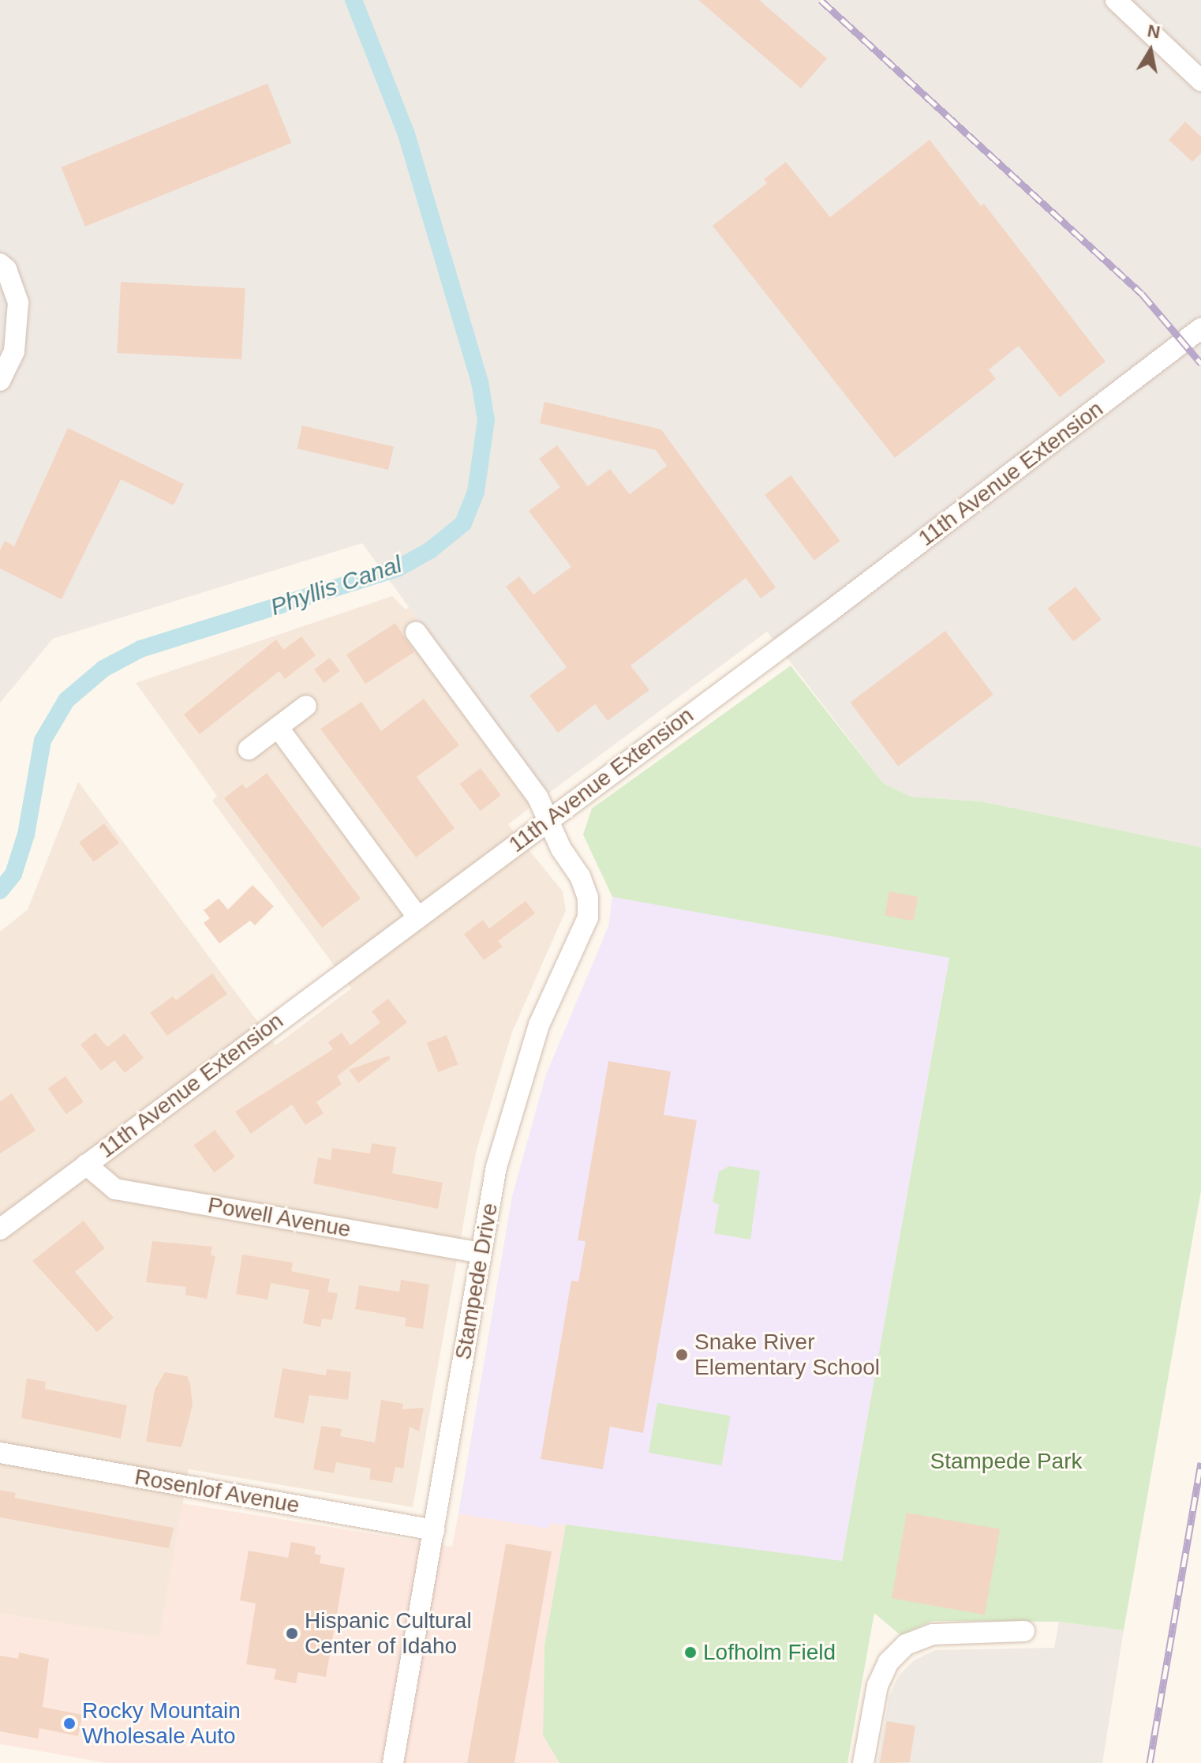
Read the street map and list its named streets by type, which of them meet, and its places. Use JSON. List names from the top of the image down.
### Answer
{
  "streets": {
    "street": [
      "11th Avenue Extension",
      "Powell Avenue",
      "Stampede Drive",
      "Rosenlof Avenue"
    ]
  },
  "crossings": [
    ["11th Avenue Extension", "Powell Avenue"],
    ["11th Avenue Extension", "Stampede Drive"],
    ["Powell Avenue", "Stampede Drive"],
    ["Stampede Drive", "Rosenlof Avenue"]
  ],
  "water": ["Phyllis Canal"],
  "parks": ["Stampede Park"],
  "places": [
    "Snake River Elementary School",
    "Hispanic Cultural Center of Idaho",
    "Lofholm Field",
    "Rocky Mountain Wholesale Auto"
  ],
  "north": "top"
}
